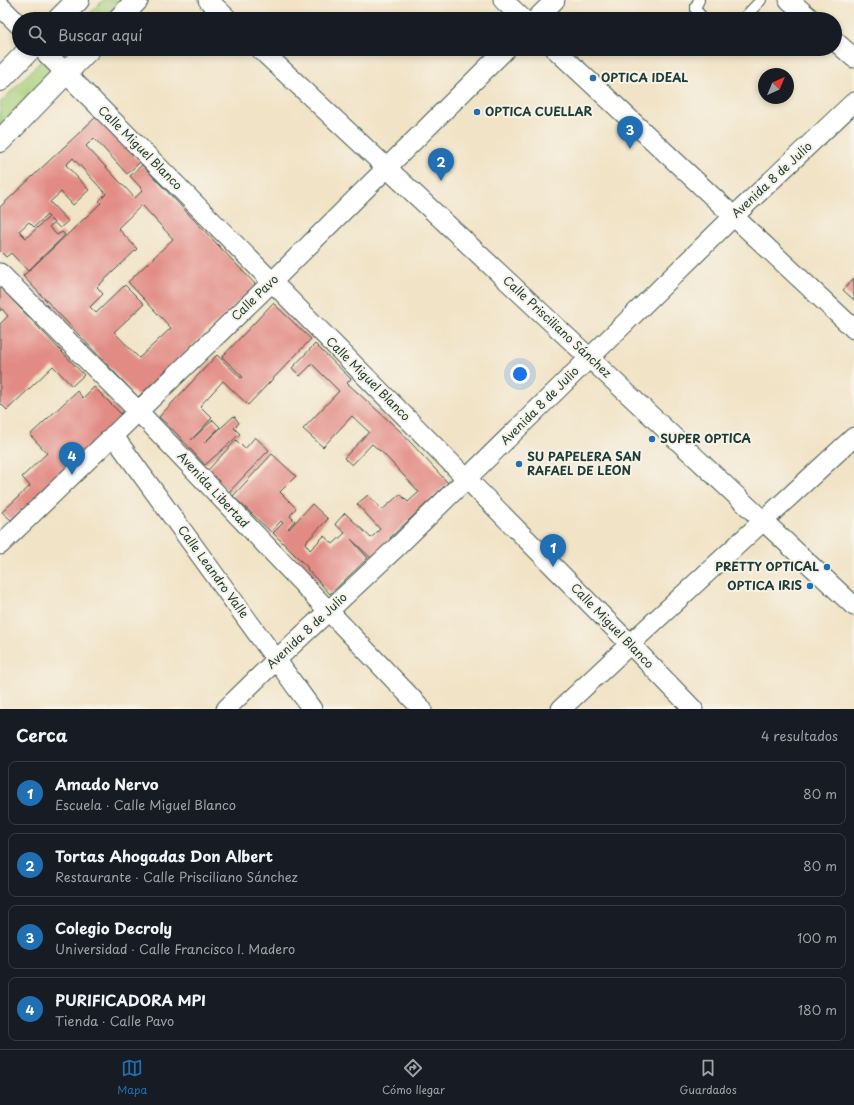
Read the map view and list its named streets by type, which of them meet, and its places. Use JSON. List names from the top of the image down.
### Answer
{
  "streets": {
    "street": [
      "Calle Miguel Blanco",
      "Avenida 8 de Julio",
      "Calle Pavo",
      "Calle Prisciliano Sánchez",
      "Avenida Libertad",
      "Calle Leandro Valle"
    ]
  },
  "crossings": [
    ["Calle Miguel Blanco", "Avenida 8 de Julio"],
    ["Calle Miguel Blanco", "Calle Pavo"],
    ["Avenida 8 de Julio", "Calle Prisciliano Sánchez"],
    ["Avenida 8 de Julio", "Avenida Libertad"],
    ["Avenida 8 de Julio", "Calle Leandro Valle"],
    ["Calle Pavo", "Calle Prisciliano Sánchez"],
    ["Calle Pavo", "Avenida Libertad"],
    ["Calle Pavo", "Calle Leandro Valle"]
  ],
  "places": [
    "OPTICA IDEAL",
    "OPTICA CUELLAR",
    "SUPER OPTICA",
    "SU PAPELERA SAN RAFAEL DE LEON",
    "PRETTY OPTICAL",
    "OPTICA IRIS"
  ],
  "north": "top right",
  "page": {
    "search": "Buscar aquí",
    "pins": [
      "3",
      "2",
      "4",
      "1"
    ],
    "heading": ["Cerca", "4 resultados"],
    "list": [
      {
        "mark": "1",
        "name": "Amado Nervo",
        "note": "Escuela · Calle Miguel Blanco",
        "value": "80 m"
      },
      {
        "mark": "2",
        "name": "Tortas Ahogadas Don Albert",
        "note": "Restaurante · Calle Prisciliano Sánchez",
        "value": "80 m"
      },
      {
        "mark": "3",
        "name": "Colegio Decroly",
        "note": "Universidad · Calle Francisco I. Madero",
        "value": "100 m"
      },
      {
        "mark": "4",
        "name": "PURIFICADORA MPI",
        "note": "Tienda · Calle Pavo",
        "value": "180 m"
      }
    ],
    "nav": ["Mapa", "Cómo llegar", "Guardados"]
  }
}
